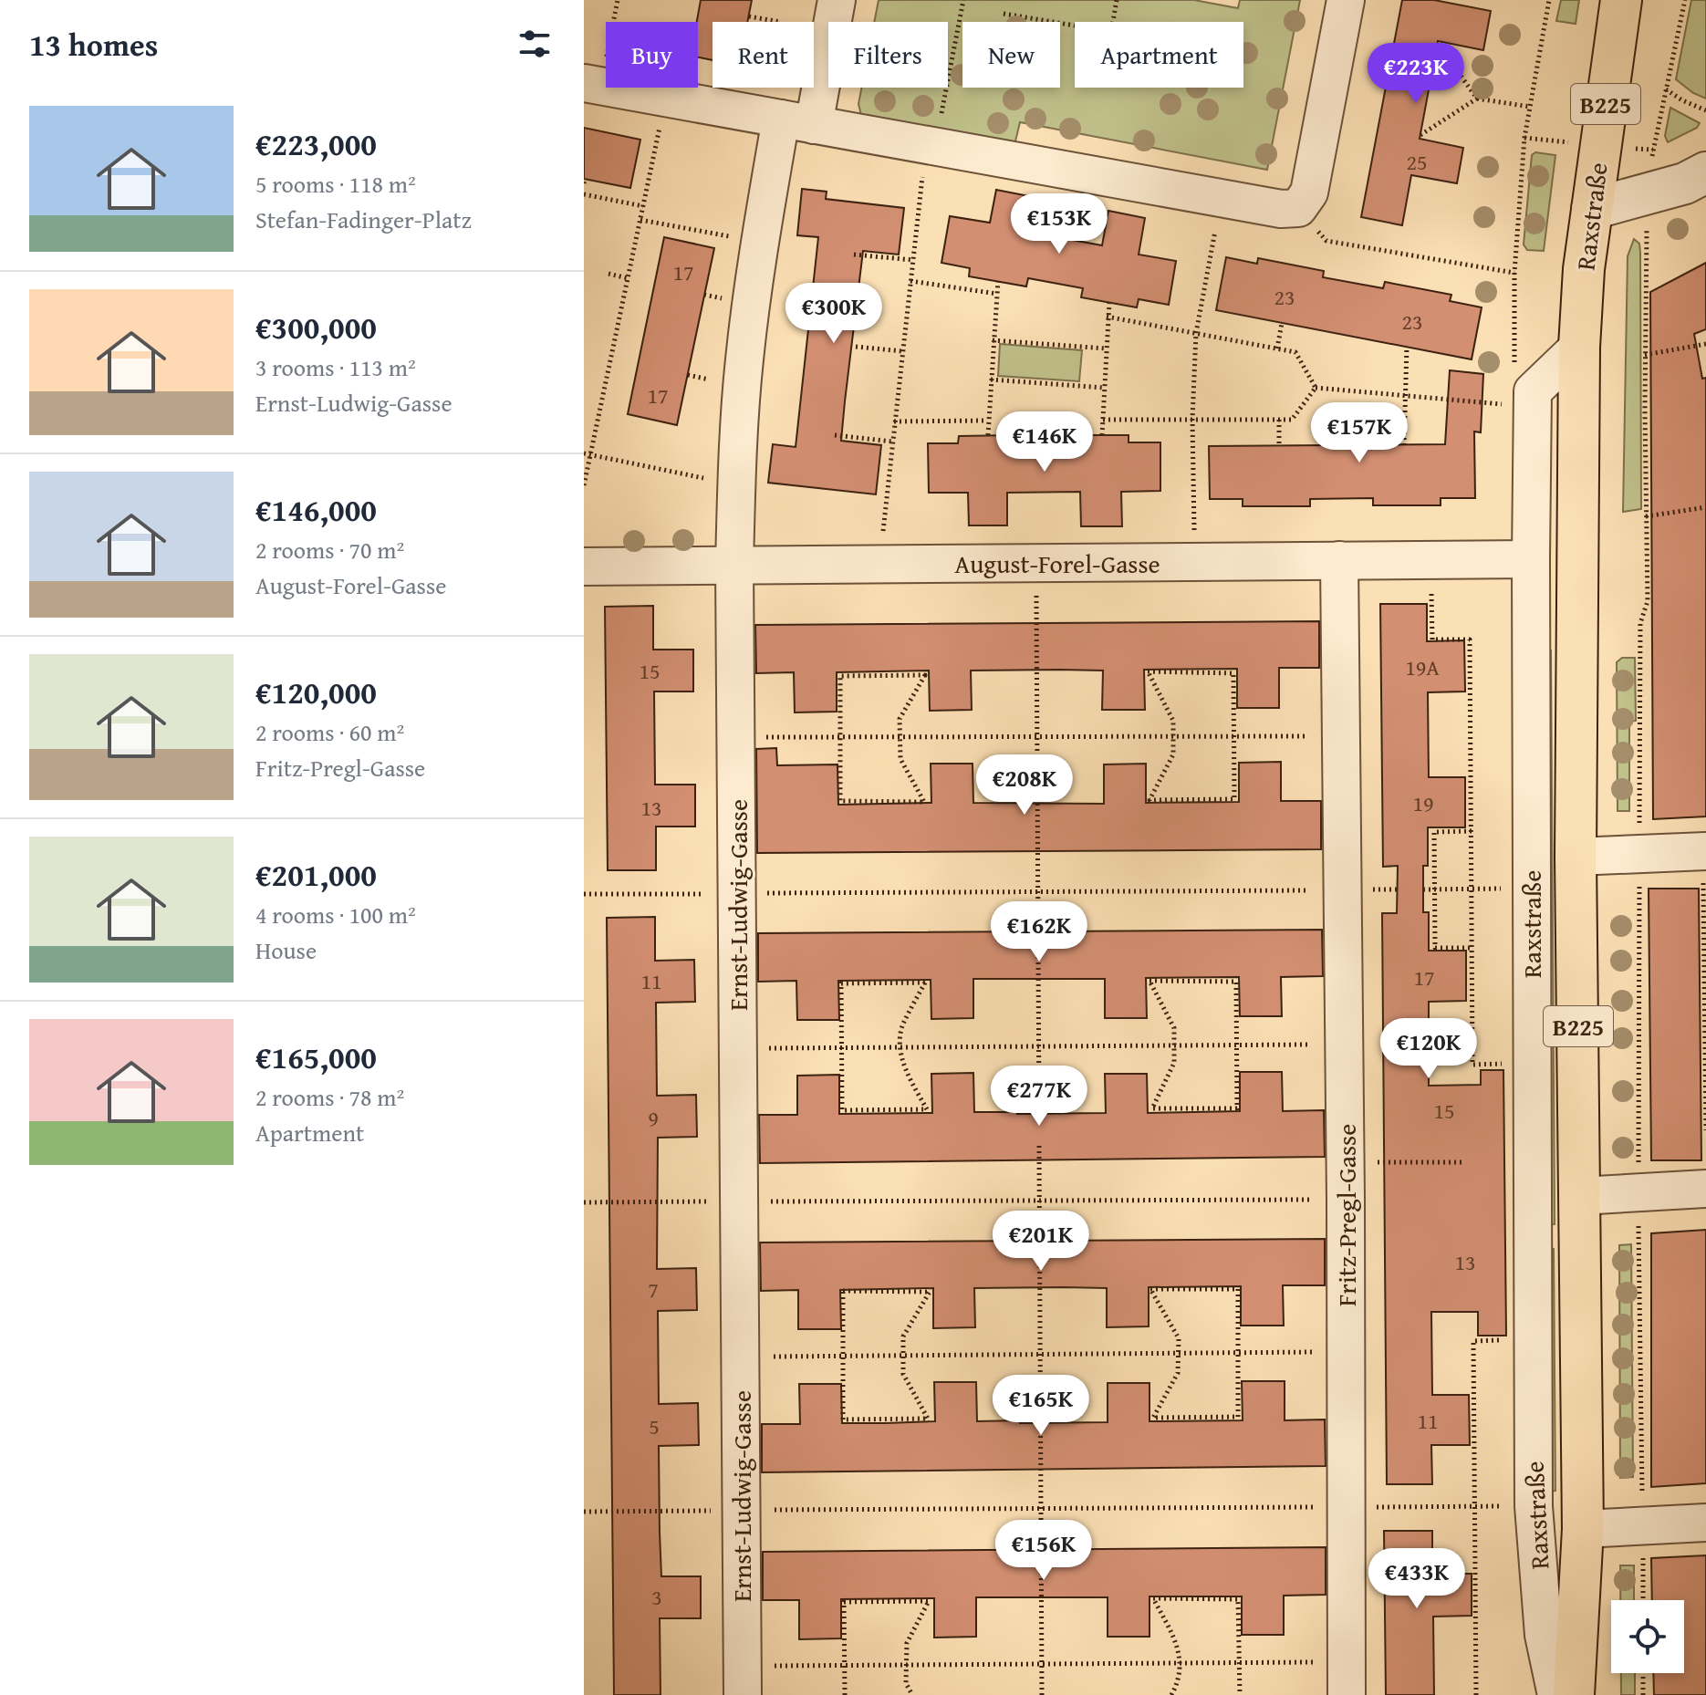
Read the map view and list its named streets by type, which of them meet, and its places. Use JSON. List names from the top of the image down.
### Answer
{
  "streets": {
    "main road": ["B225", "Raxstraße"],
    "street": ["August-Forel-Gasse", "Ernst-Ludwig-Gasse", "Fritz-Pregl-Gasse"]
  },
  "crossings": [
    ["Raxstraße", "August-Forel-Gasse"],
    ["August-Forel-Gasse", "Ernst-Ludwig-Gasse"],
    ["August-Forel-Gasse", "Fritz-Pregl-Gasse"]
  ],
  "house_numbers": [
    "25",
    "17",
    "23",
    "23",
    "17",
    "19A",
    "15",
    "19",
    "13",
    "17",
    "11",
    "15",
    "9",
    "13",
    "7",
    "11",
    "5",
    "3"
  ],
  "page": {
    "heading": "13 homes",
    "chip": [
      "Buy",
      "Rent",
      "Filters",
      "New",
      "Apartment"
    ],
    "price": [
      "€223K",
      "€153K",
      "€300K",
      "€157K",
      "€146K",
      "€208K",
      "€162K",
      "€120K",
      "€277K",
      "€201K",
      "€165K",
      "€156K",
      "€433K"
    ],
    "list": [
      {
        "name": "€223,000",
        "note": "5 rooms · 118 m² · Stefan-Fadinger-Platz"
      },
      {
        "name": "€300,000",
        "note": "3 rooms · 113 m² · Ernst-Ludwig-Gasse"
      },
      {
        "name": "€146,000",
        "note": "2 rooms · 70 m² · August-Forel-Gasse"
      },
      {
        "name": "€120,000",
        "note": "2 rooms · 60 m² · Fritz-Pregl-Gasse"
      },
      {
        "name": "€201,000",
        "note": "4 rooms · 100 m² · House"
      },
      {
        "name": "€165,000",
        "note": "2 rooms · 78 m² · Apartment"
      }
    ]
  }
}
